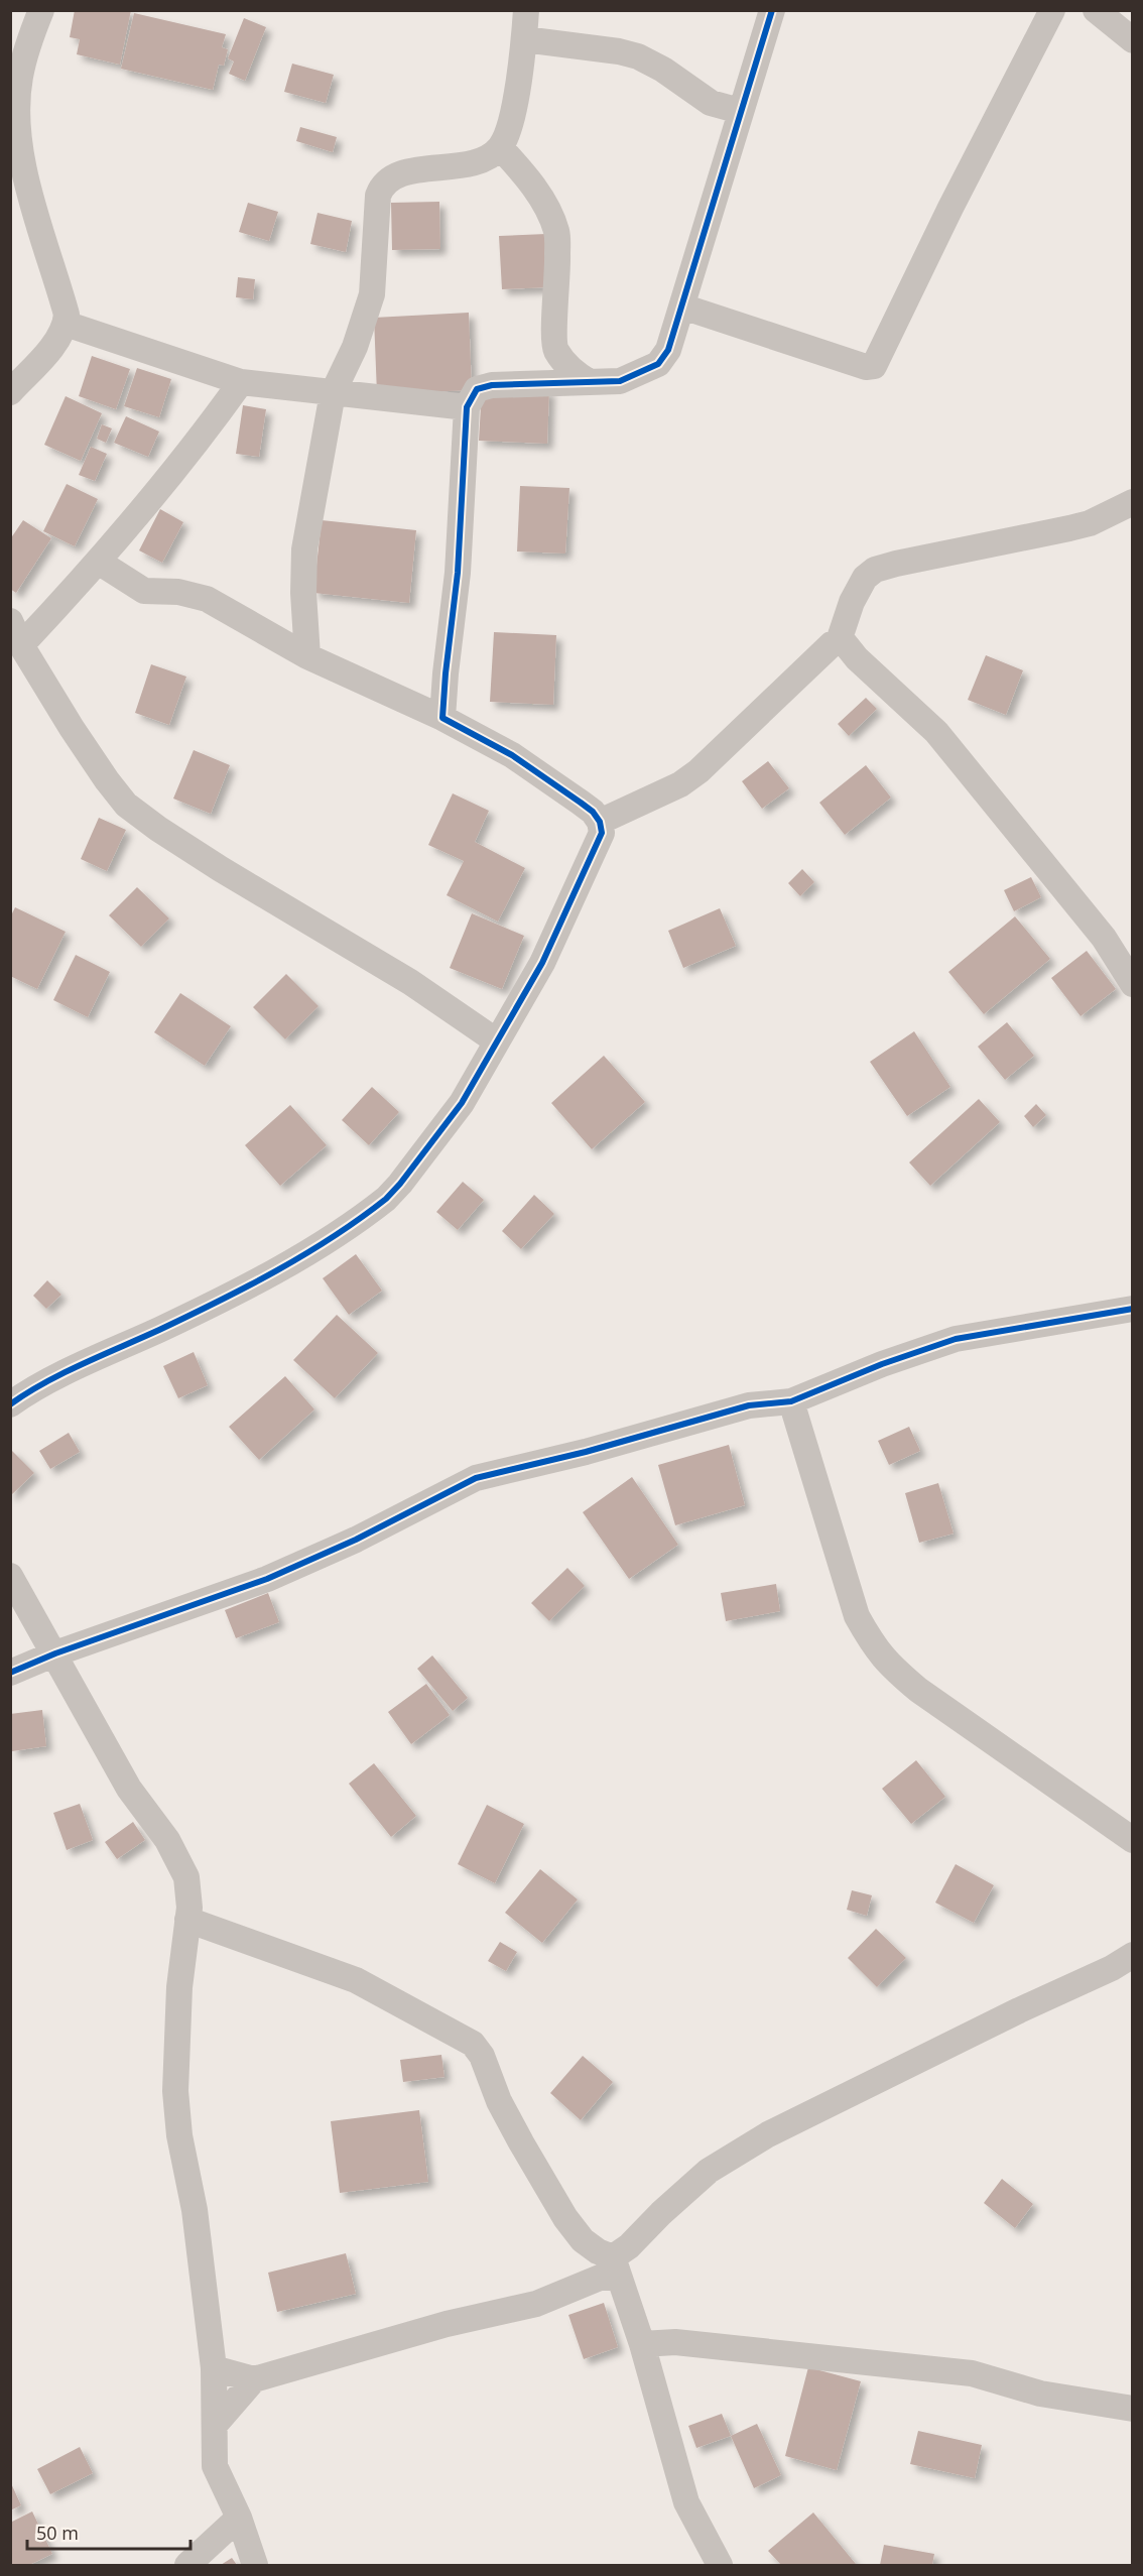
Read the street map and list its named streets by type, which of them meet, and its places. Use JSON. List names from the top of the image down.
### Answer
{
  "scale_bar": "50 m"
}
